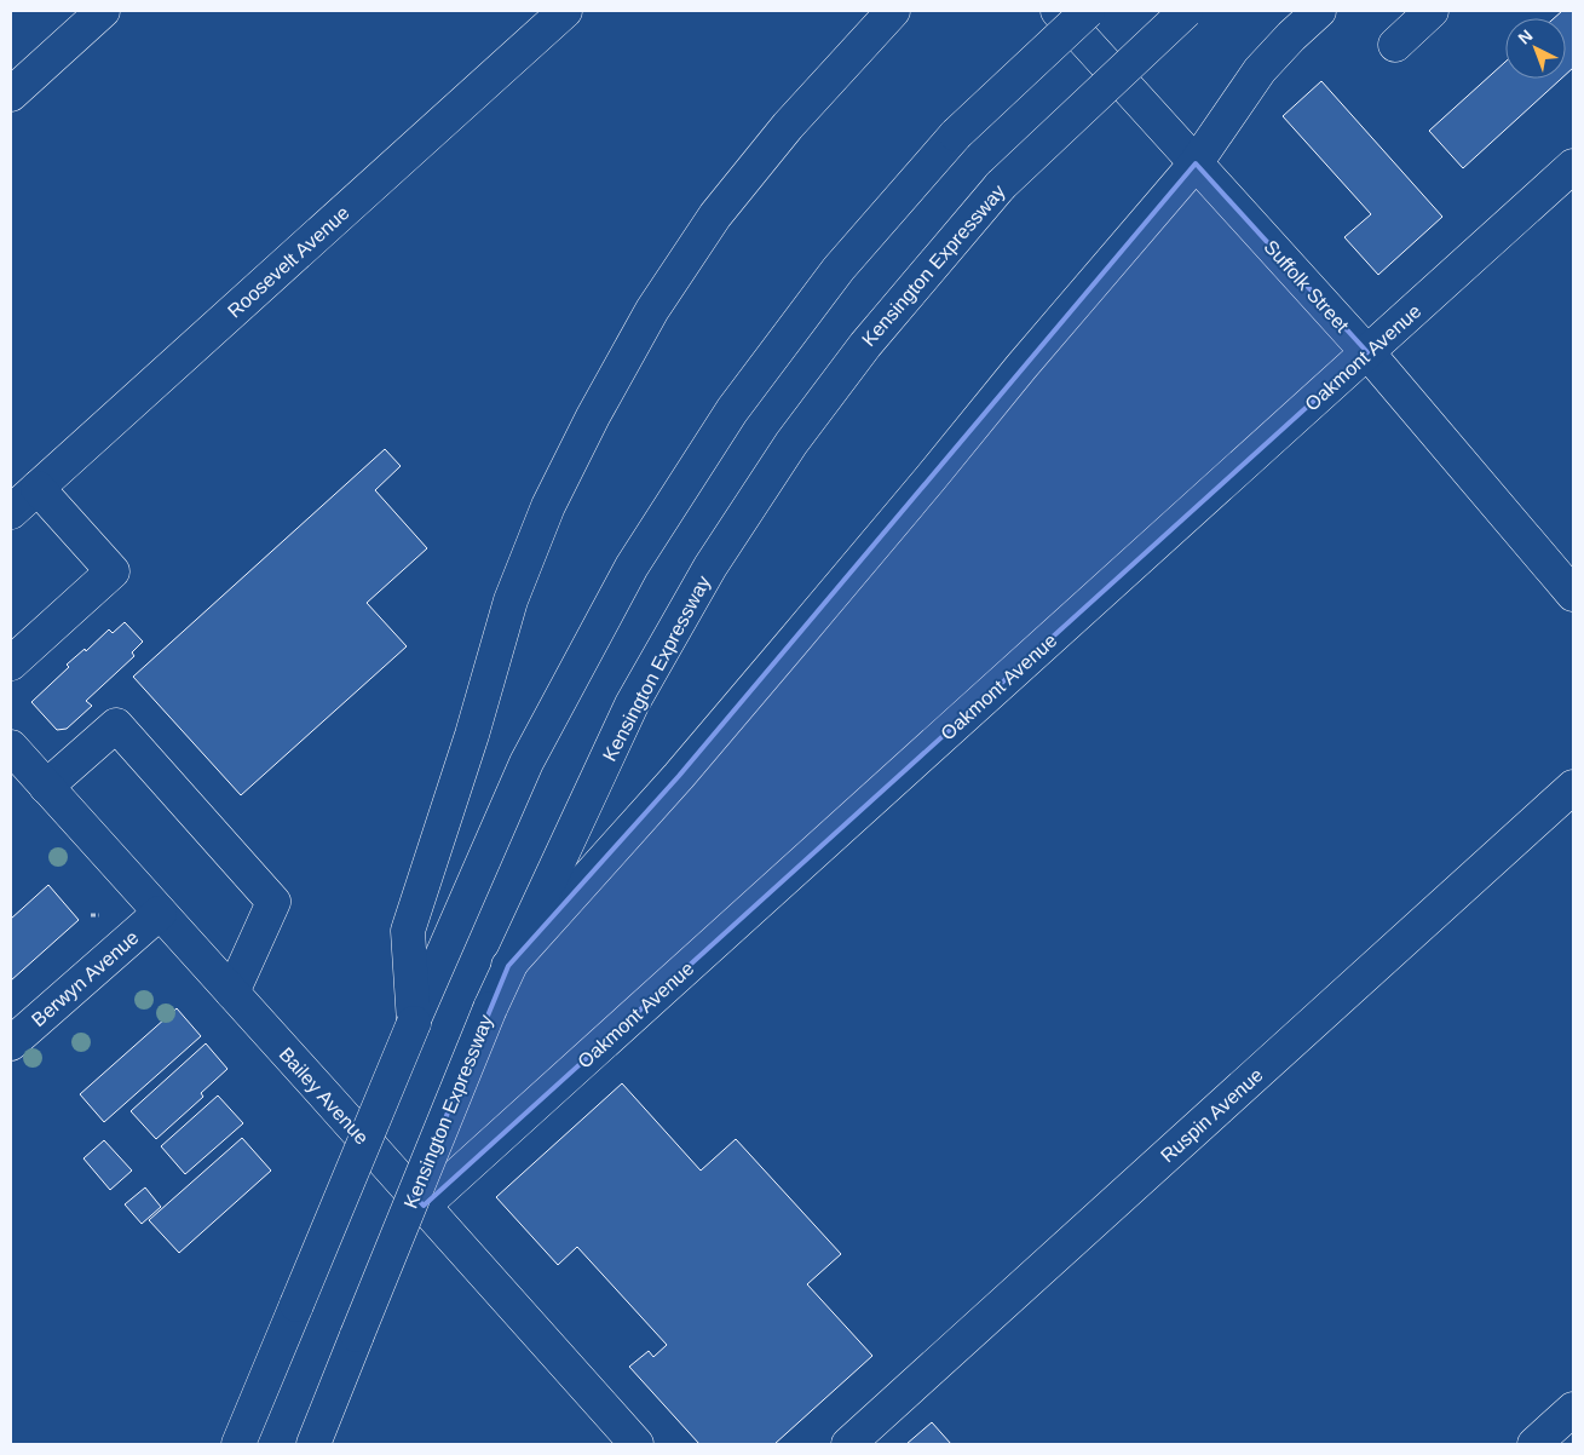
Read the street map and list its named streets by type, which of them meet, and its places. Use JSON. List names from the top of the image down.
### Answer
{
  "streets": {
    "main road": [
      "Roosevelt Avenue",
      "Kensington Expressway",
      "Suffolk Street",
      "Oakmont Avenue",
      "Berwyn Avenue",
      "Bailey Avenue",
      "Ruspin Avenue"
    ]
  },
  "crossings": [
    ["Suffolk Street", "Oakmont Avenue"],
    ["Oakmont Avenue", "Bailey Avenue"],
    ["Berwyn Avenue", "Bailey Avenue"]
  ],
  "north": "top left"
}
